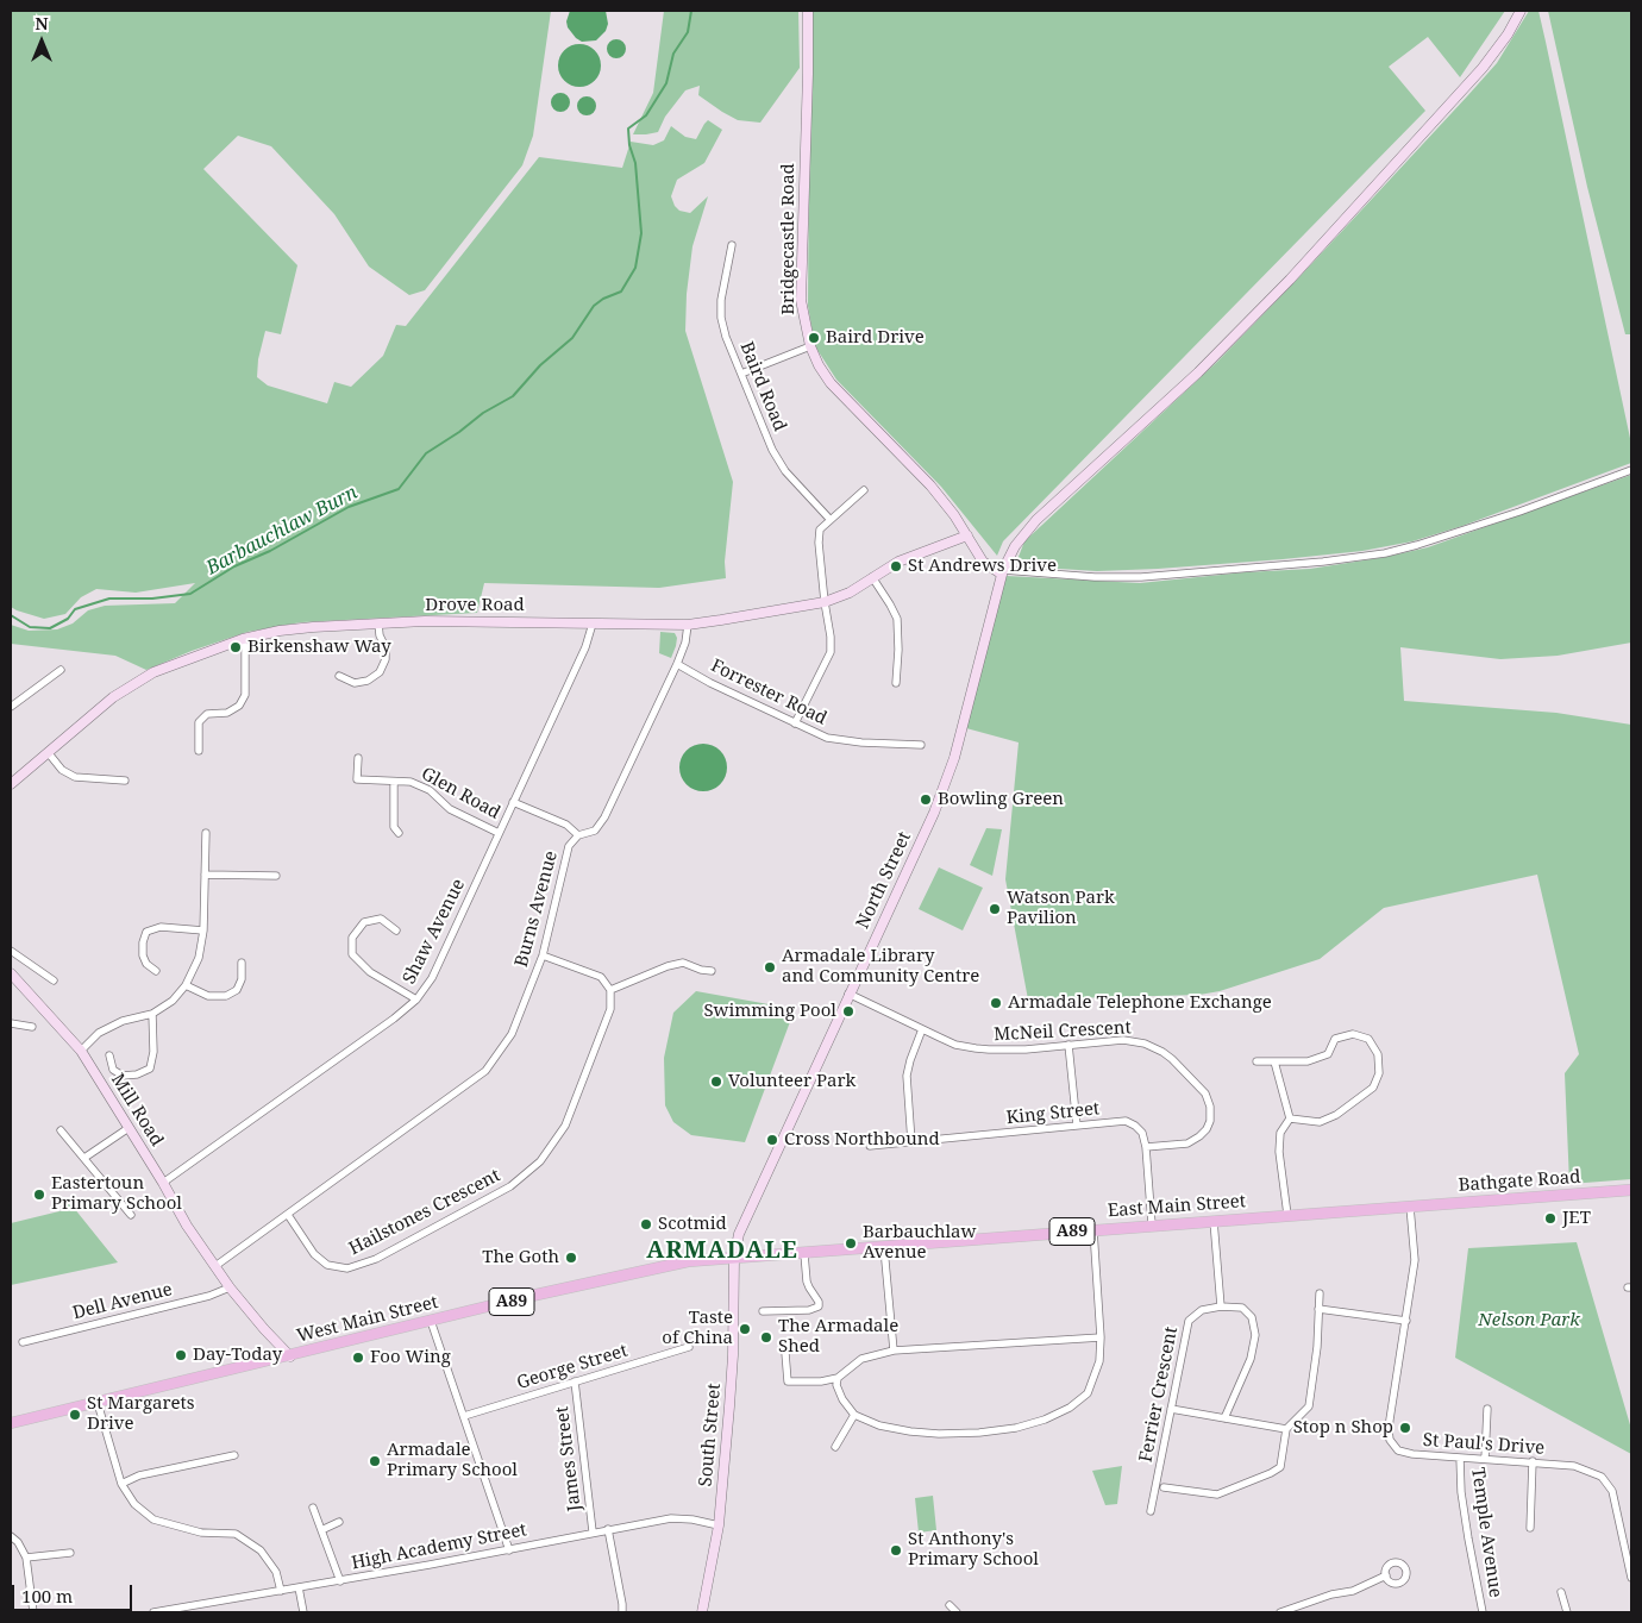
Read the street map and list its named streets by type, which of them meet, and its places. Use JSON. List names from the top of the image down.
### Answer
{
  "streets": {
    "main road": [
      "Bathgate Road",
      "East Main Street",
      "A89",
      "West Main Street"
    ],
    "street": [
      "Bridgecastle Road",
      "Baird Road",
      "Drove Road",
      "Forrester Road",
      "Glen Road",
      "North Street",
      "Burns Avenue",
      "Shaw Avenue",
      "McNeil Crescent",
      "Mill Road",
      "King Street",
      "Hailstones Crescent",
      "Dell Avenue",
      "George Street",
      "Ferrier Crescent",
      "South Street",
      "St Paul's Drive",
      "James Street",
      "Temple Avenue",
      "High Academy Street"
    ]
  },
  "crossings": [
    ["Bridgecastle Road", "Drove Road"],
    ["Bridgecastle Road", "North Street"],
    ["Drove Road", "Burns Avenue"],
    ["Drove Road", "Shaw Avenue"],
    ["Forrester Road", "Burns Avenue"],
    ["Glen Road", "Shaw Avenue"],
    ["North Street", "McNeil Crescent"],
    ["North Street", "East Main Street"],
    ["North Street", "West Main Street"],
    ["North Street", "South Street"],
    ["Burns Avenue", "Mill Road"],
    ["Burns Avenue", "Hailstones Crescent"],
    ["Shaw Avenue", "Mill Road"],
    ["McNeil Crescent", "King Street"],
    ["Mill Road", "Dell Avenue"],
    ["Mill Road", "West Main Street"],
    ["King Street", "East Main Street"],
    ["Bathgate Road", "East Main Street"],
    ["Bathgate Road", "St Paul's Drive"],
    ["East Main Street", "West Main Street"],
    ["East Main Street", "South Street"],
    ["East Main Street", "St Paul's Drive"],
    ["West Main Street", "South Street"],
    ["George Street", "James Street"],
    ["South Street", "High Academy Street"],
    ["St Paul's Drive", "Temple Avenue"],
    ["James Street", "High Academy Street"]
  ],
  "districts": ["ARMADALE"],
  "water": ["Barbauchlaw Burn"],
  "parks": ["Nelson Park"],
  "places": [
    "Baird Drive",
    "St Andrews Drive",
    "Birkenshaw Way",
    "Bowling Green",
    "Watson Park Pavilion",
    "Armadale Library and Community Centre",
    "Armadale Telephone Exchange",
    "Swimming Pool",
    "Volunteer Park",
    "Cross Northbound",
    "Eastertoun Primary School",
    "JET",
    "Scotmid",
    "Barbauchlaw Avenue",
    "The Goth",
    "Taste of China",
    "The Armadale Shed",
    "Day-Today",
    "Foo Wing",
    "St Margarets Drive",
    "Stop n Shop",
    "Armadale Primary School",
    "St Anthony's Primary School"
  ],
  "scale_bar": "100 m",
  "north": "top"
}
